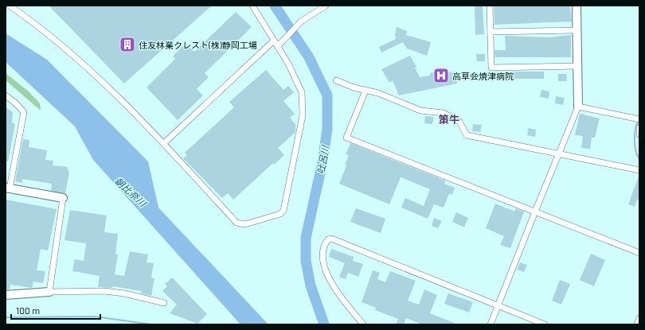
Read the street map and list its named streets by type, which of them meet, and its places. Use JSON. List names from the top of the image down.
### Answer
{
  "districts": ["策牛"],
  "water": ["吐呂川", "朝比奈川"],
  "places": {
    "building": ["住友林業クレスト(株)静岡工場"],
    "hospital": ["高草会焼津病院"]
  },
  "scale_bar": "100 m"
}
